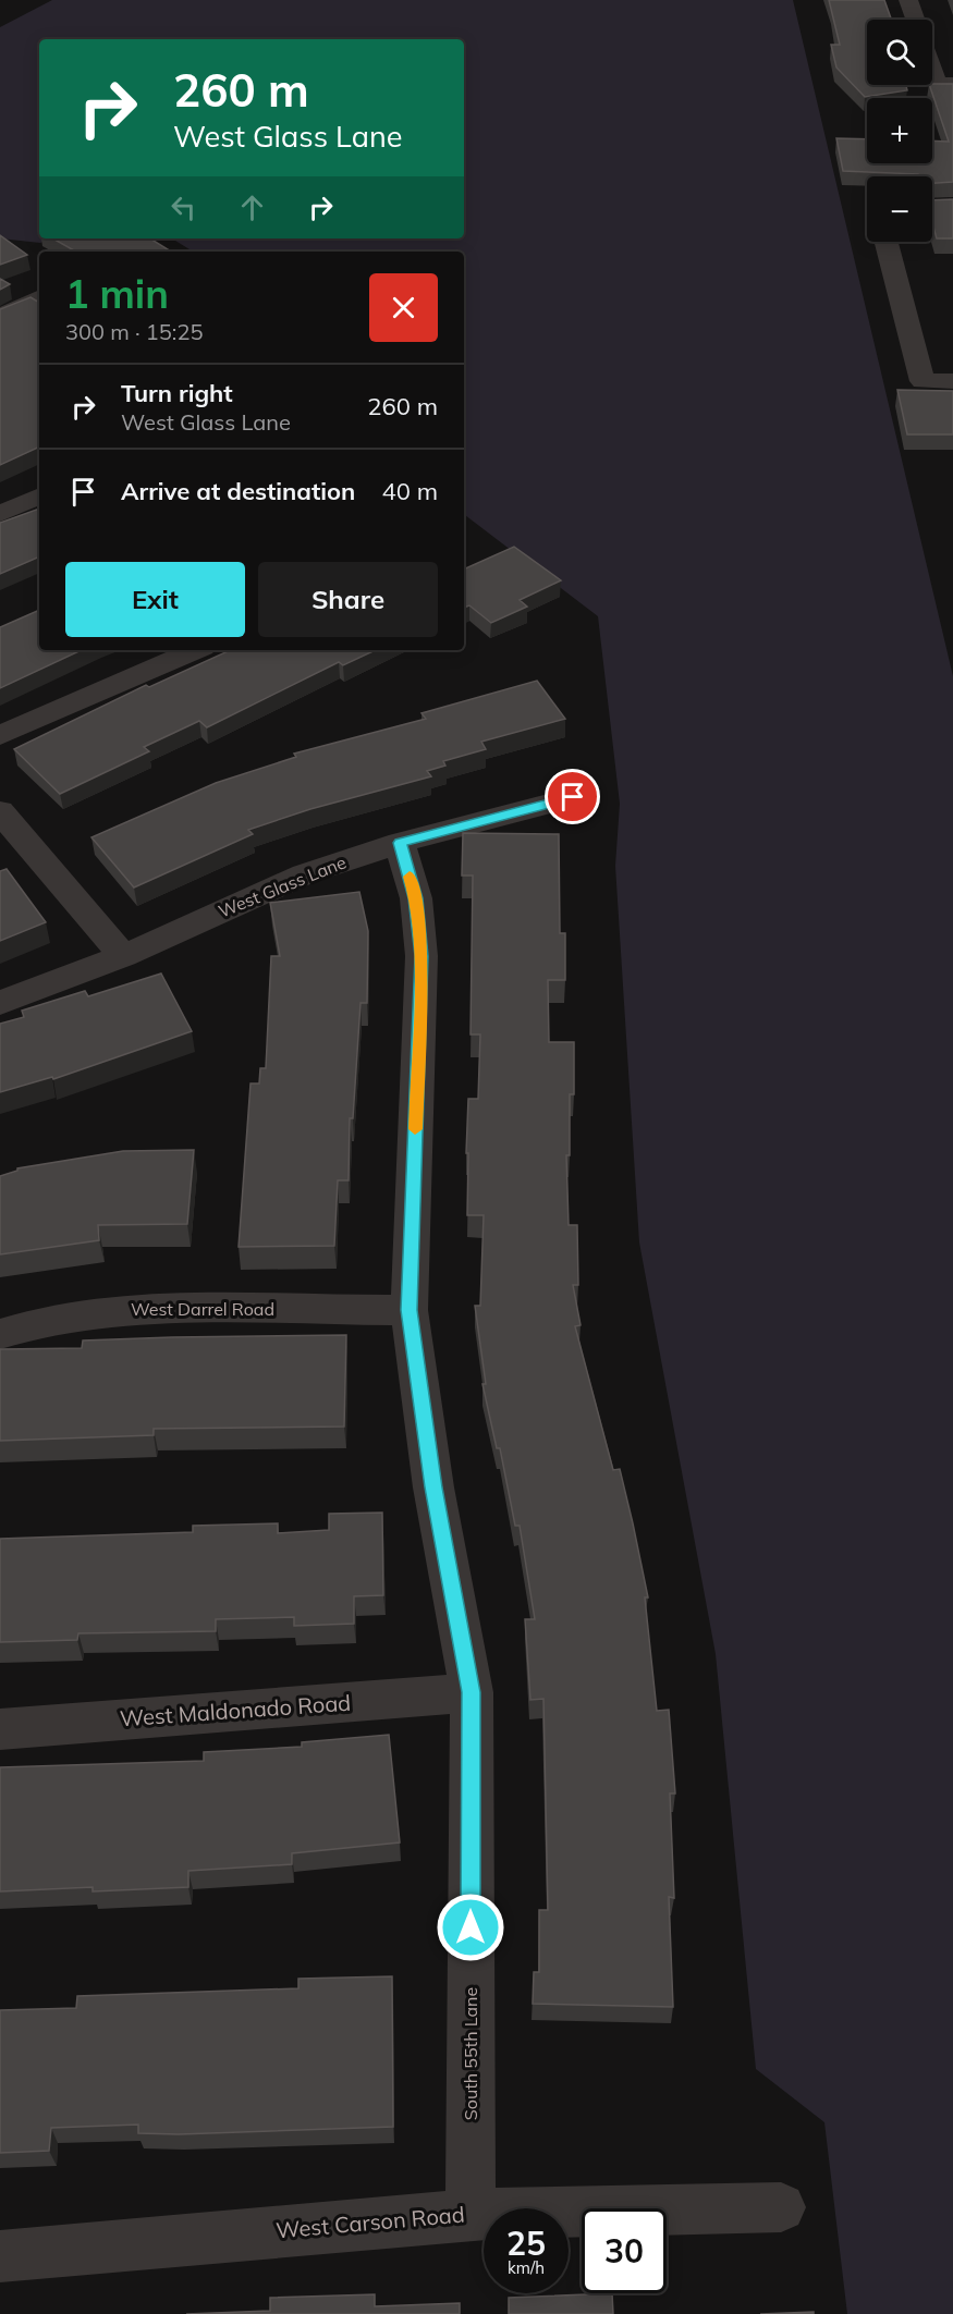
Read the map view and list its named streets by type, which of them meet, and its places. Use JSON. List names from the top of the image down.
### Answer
{
  "streets": {
    "street": [
      "West Glass Lane",
      "West Darrel Road",
      "West Maldonado Road",
      "South 55th Lane",
      "West Carson Road"
    ]
  },
  "crossings": [
    ["West Glass Lane", "South 55th Lane"],
    ["West Darrel Road", "South 55th Lane"],
    ["West Maldonado Road", "South 55th Lane"],
    ["South 55th Lane", "West Carson Road"]
  ],
  "page": {
    "map_buttons": ["+", "−"],
    "turn": ["260 m", "West Glass Lane"],
    "heading": ["1 min", "300 m · 15:25"],
    "list": [
      {
        "name": "Turn right",
        "note": "West Glass Lane",
        "value": "260 m"
      },
      {
        "name": "Arrive at destination",
        "value": "40 m"
      }
    ],
    "buttons": ["Exit", "Share"],
    "speed": "25 km/h",
    "limit": "30"
  }
}
